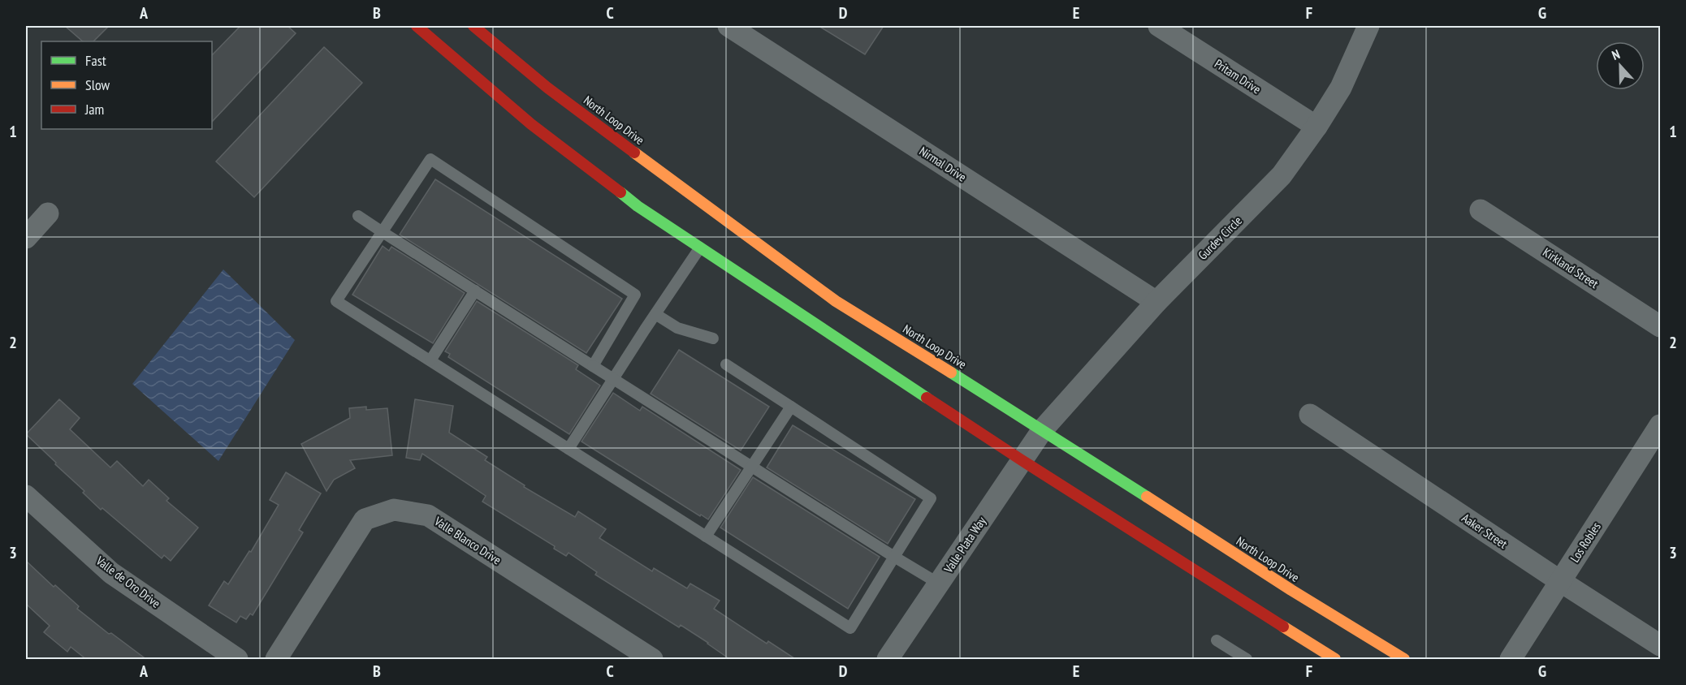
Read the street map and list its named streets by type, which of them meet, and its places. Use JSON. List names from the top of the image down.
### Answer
{
  "streets": {
    "main road": ["North Loop Drive"],
    "street": [
      "Pritam Drive",
      "Nirmal Drive",
      "Gurdev Circle",
      "Kirkland Street",
      "Aaker Street",
      "Valle Blanco Drive",
      "Los Robles",
      "Valle Plata Way",
      "Valle de Oro Drive"
    ]
  },
  "crossings": [
    ["Pritam Drive", "Gurdev Circle"],
    ["North Loop Drive", "Gurdev Circle"],
    ["North Loop Drive", "Valle Plata Way"],
    ["Nirmal Drive", "Gurdev Circle"],
    ["Gurdev Circle", "Valle Plata Way"],
    ["Aaker Street", "Los Robles"]
  ],
  "legend": ["Fast", "Slow", "Jam"],
  "north": "top",
  "grid": {
    "columns": [
      "A",
      "B",
      "C",
      "D",
      "E",
      "F",
      "G"
    ],
    "rows": ["1", "2", "3"]
  }
}
